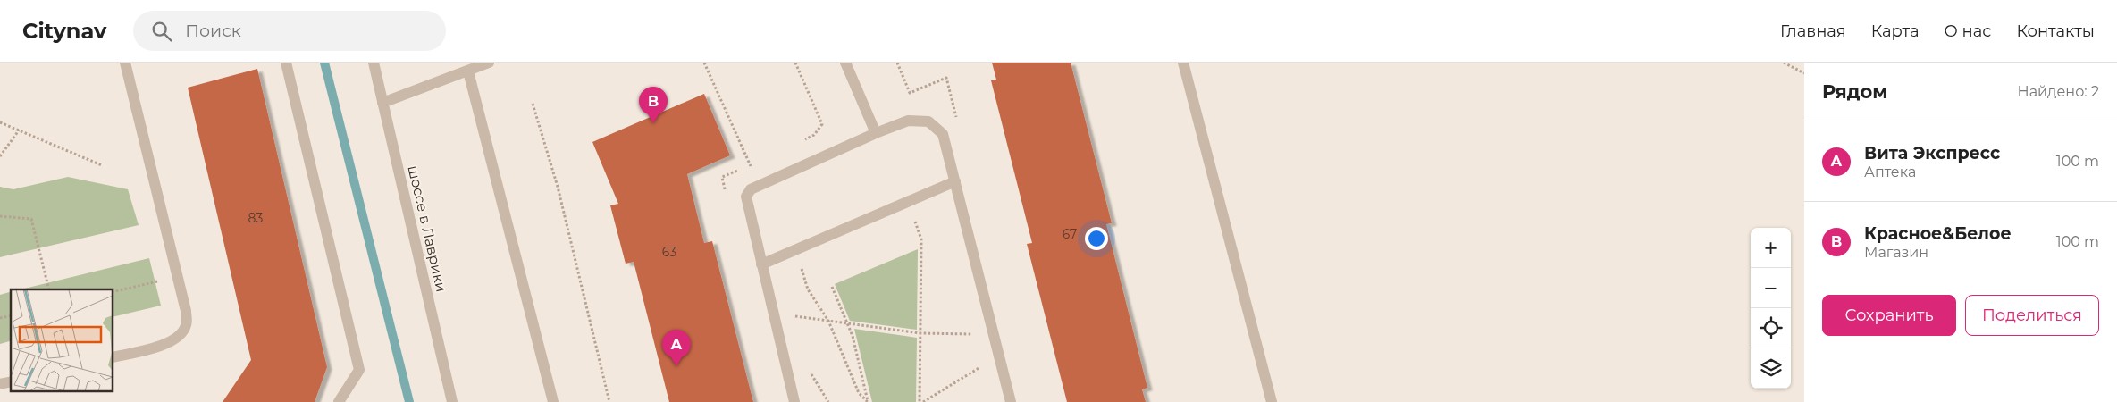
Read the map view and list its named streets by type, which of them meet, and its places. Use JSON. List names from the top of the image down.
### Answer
{
  "streets": {
    "street": ["шоссе в Лаврики"]
  },
  "house_numbers": ["83", "67", "63"],
  "page": {
    "header": "Citynav",
    "search": "Поиск",
    "nav": [
      "Главная",
      "Карта",
      "О нас",
      "Контакты"
    ],
    "heading": ["Рядом", "Найдено: 2"],
    "pins": ["B", "A"],
    "list": [
      {
        "mark": "A",
        "name": "Вита Экспресс",
        "note": "Аптека",
        "value": "100 m"
      },
      {
        "mark": "B",
        "name": "Красное&Белое",
        "note": "Магазин",
        "value": "100 m"
      }
    ],
    "map_buttons": ["+", "−"],
    "buttons": ["Сохранить", "Поделиться"]
  }
}
